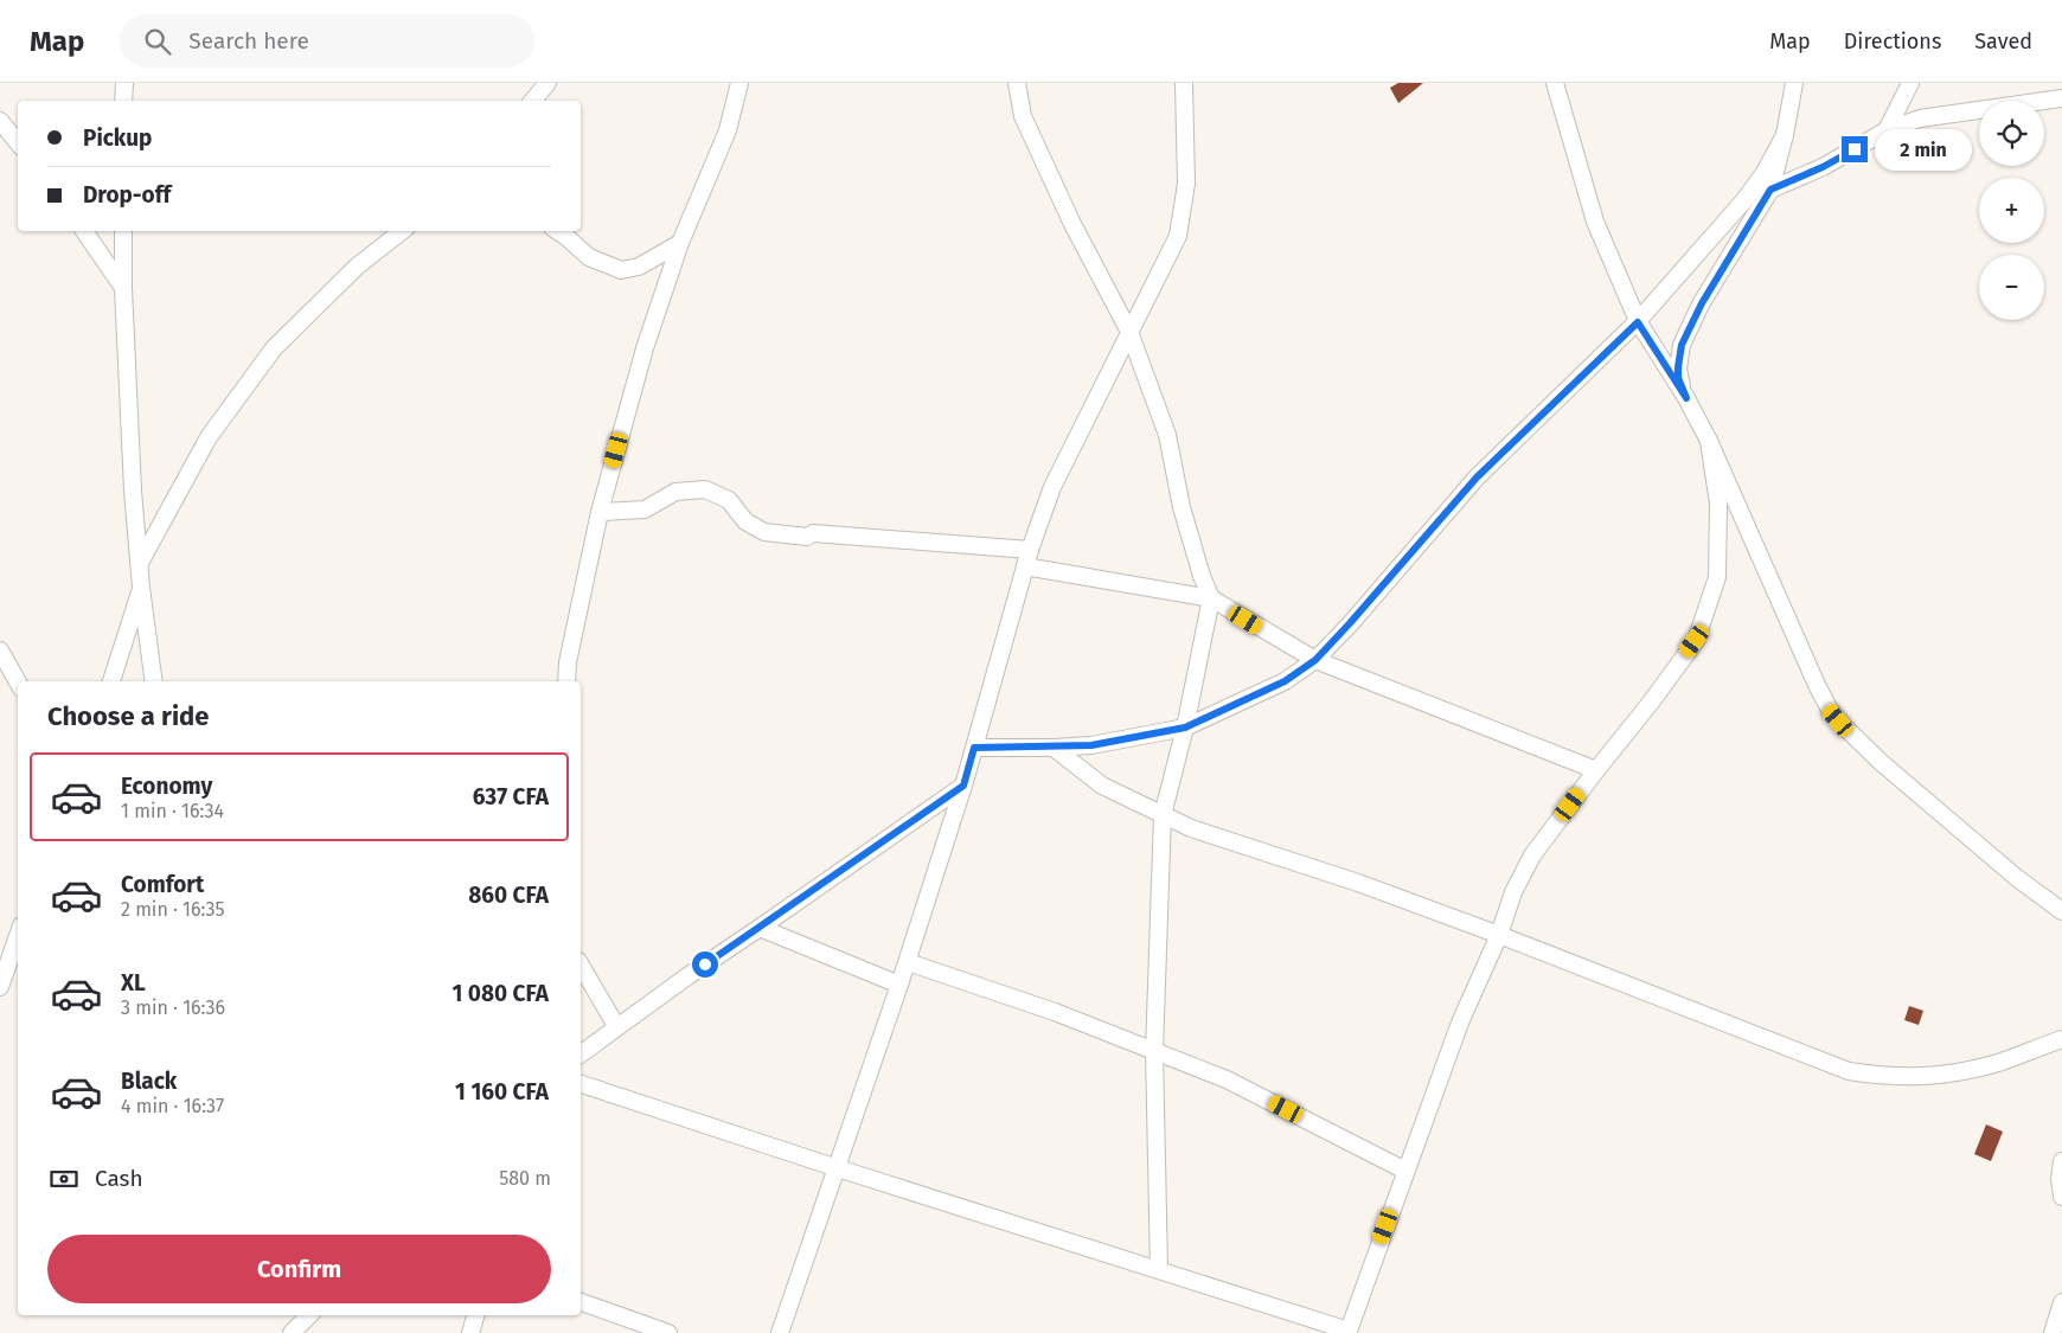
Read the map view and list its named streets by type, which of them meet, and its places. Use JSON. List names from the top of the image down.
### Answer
{
  "page": {
    "header": "Map",
    "search": "Search here",
    "nav": ["Map", "Directions", "Saved"],
    "map_buttons": ["+", "−"],
    "banner": ["Pickup", "Drop-off"],
    "bubble": "2 min",
    "heading": "Choose a ride",
    "list": [
      {
        "name": "Economy",
        "note": "1 min · 16:34",
        "value": "637 CFA"
      },
      {
        "name": "Comfort",
        "note": "2 min · 16:35",
        "value": "860 CFA"
      },
      {
        "name": "XL",
        "note": "3 min · 16:36",
        "value": "1 080 CFA"
      },
      {
        "name": "Black",
        "note": "4 min · 16:37",
        "value": "1 160 CFA"
      }
    ],
    "pay": ["Cash", "580 m"],
    "buttons": "Confirm"
  }
}
